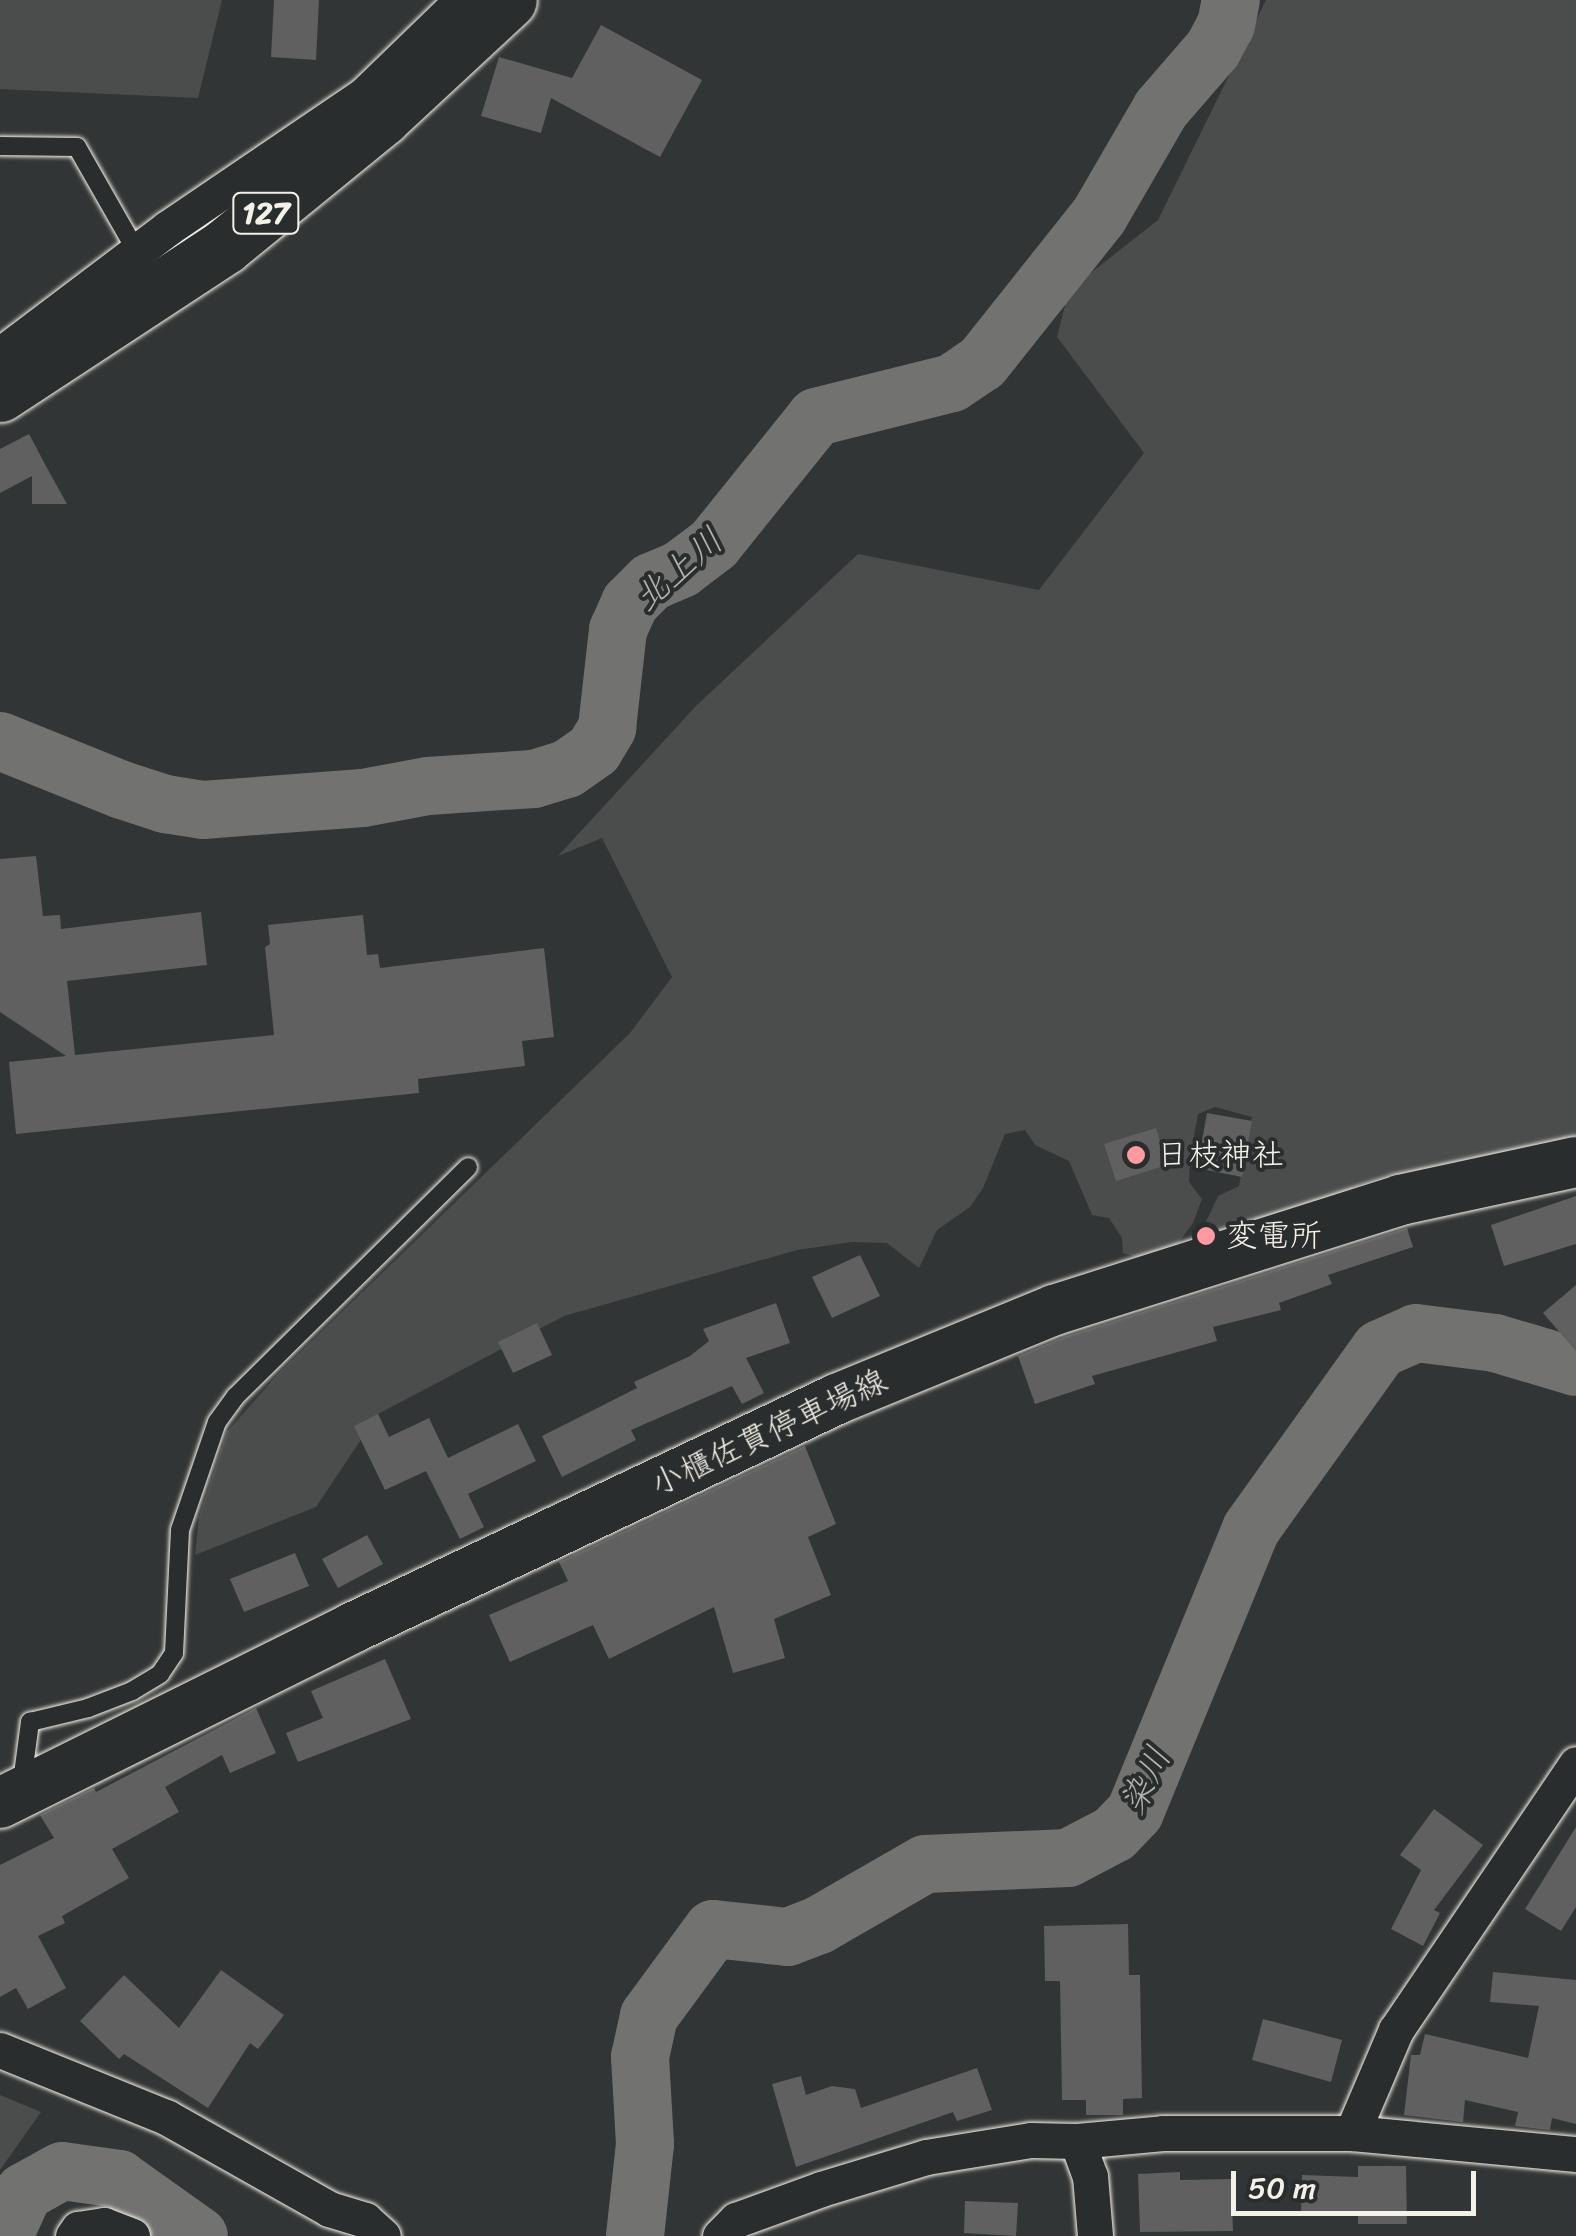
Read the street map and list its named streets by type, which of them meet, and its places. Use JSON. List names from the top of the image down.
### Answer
{
  "streets": {
    "highway": ["127"],
    "main road": ["小櫃佐貫停車場線"]
  },
  "water": ["北上川", "染川"],
  "places": ["日枝神社", "変電所"],
  "scale_bar": "50 m"
}
